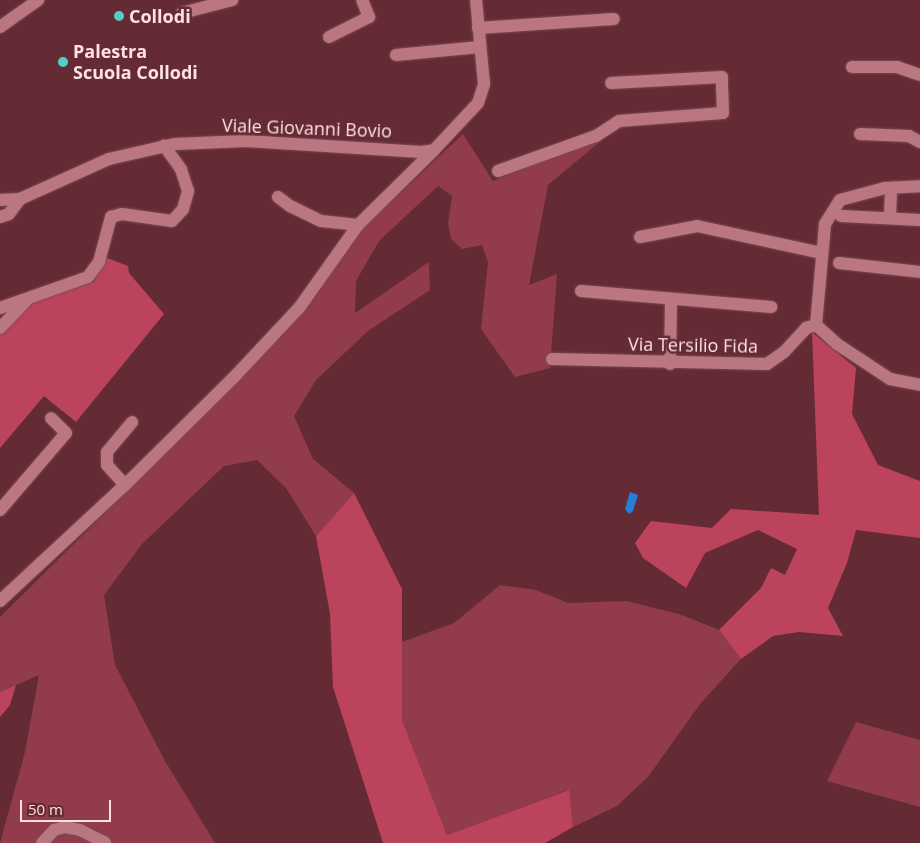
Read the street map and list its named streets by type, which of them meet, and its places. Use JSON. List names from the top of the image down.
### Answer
{
  "streets": {
    "street": ["Viale Giovanni Bovio", "Via Tersilio Fida"]
  },
  "places": ["Collodi", "Palestra Scuola Collodi"],
  "scale_bar": "50 m"
}
